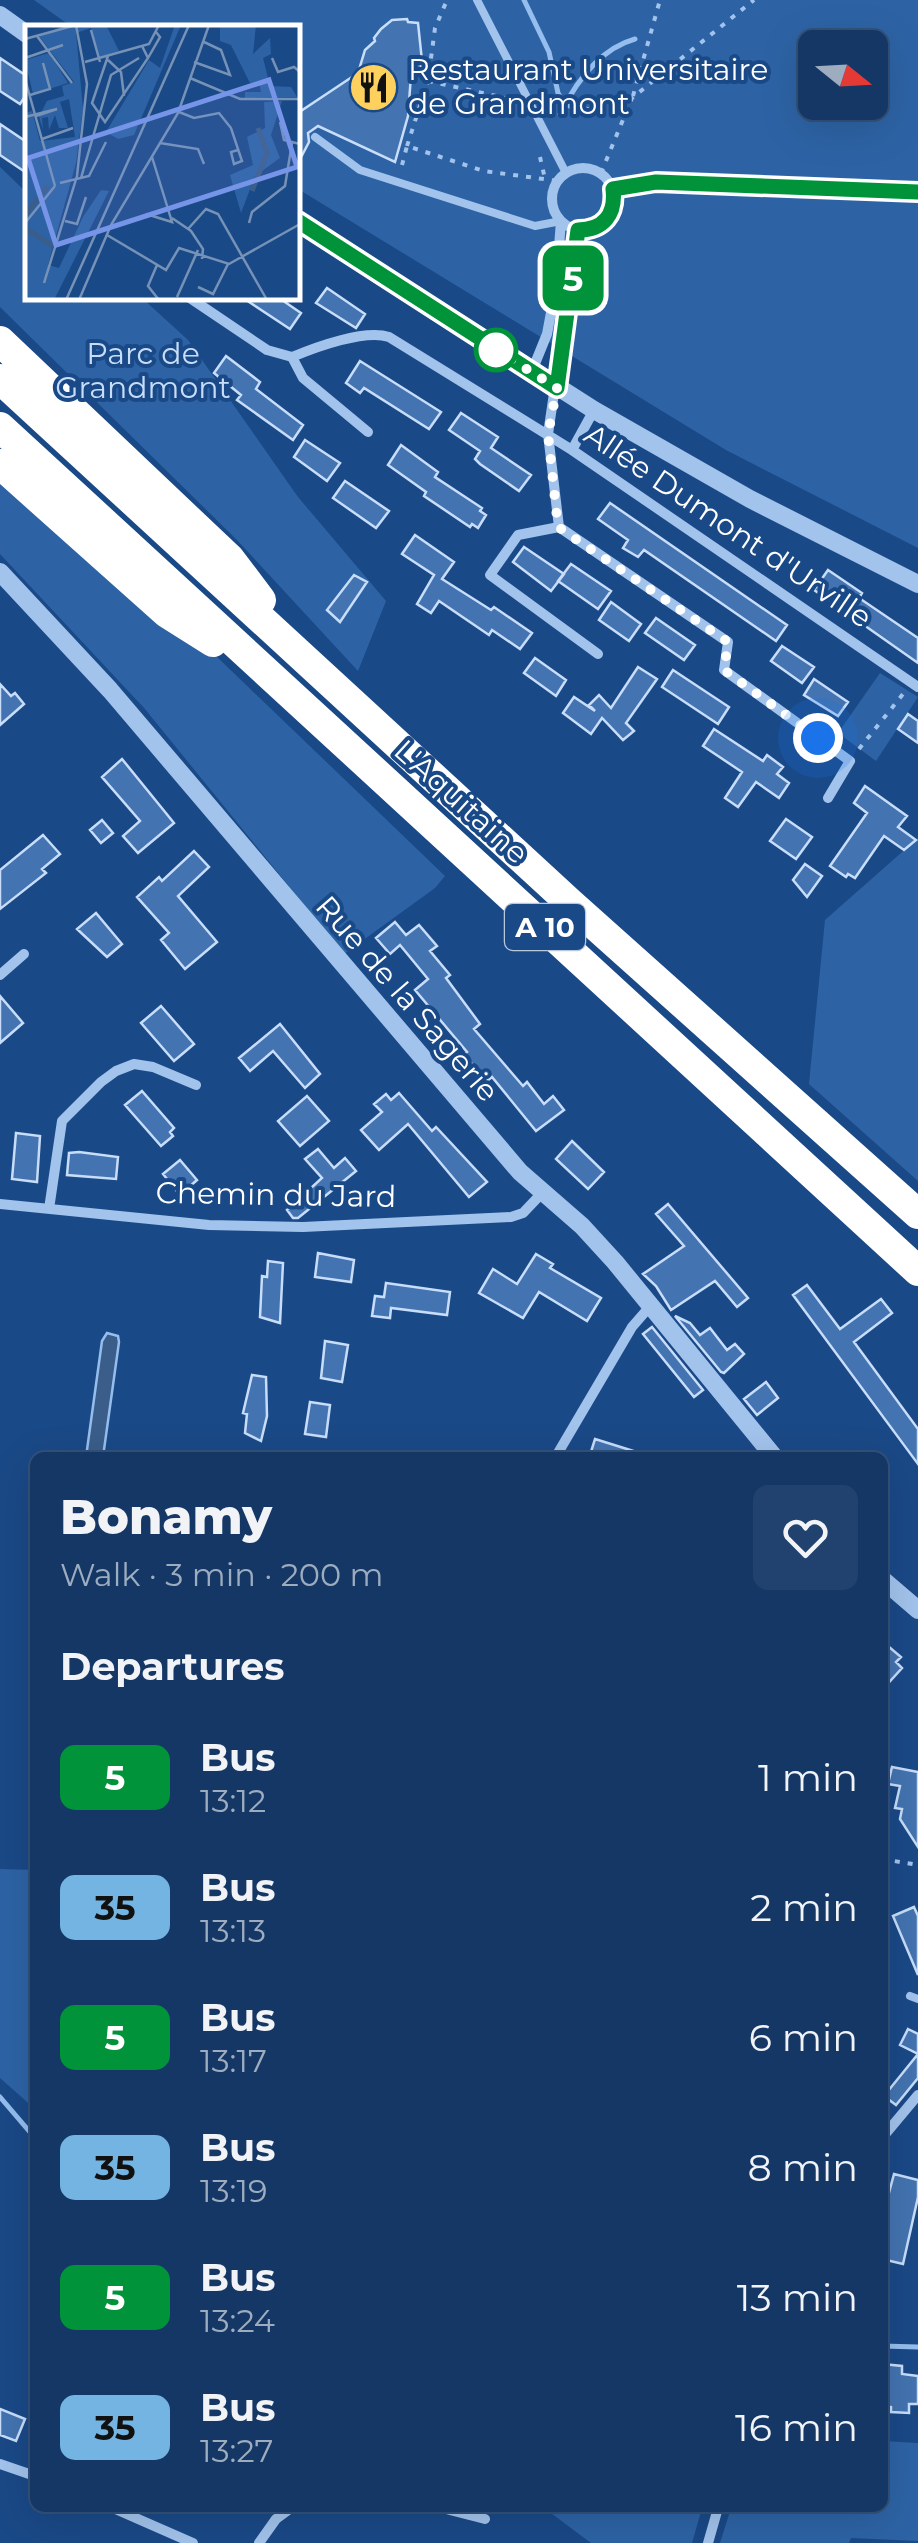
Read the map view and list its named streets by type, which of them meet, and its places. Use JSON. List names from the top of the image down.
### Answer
{
  "streets": {
    "highway": ["L'Aquitaine", "A 10"],
    "street": ["Allée Dumont d'Urville", "Rue de la Sagerie", "Chemin du Jard"]
  },
  "crossings": [
    ["Rue de la Sagerie", "Chemin du Jard"]
  ],
  "parks": ["Parc de Grandmont"],
  "places": {
    "restaurant": ["Restaurant Universitaire de Grandmont"]
  },
  "lines": ["bus line 5"],
  "north": "right",
  "page": {
    "on_map": "5",
    "heading": [
      ["Bonamy", "Walk · 3 min · 200 m"],
      "Departures"
    ],
    "list": [
      {
        "mark": "5",
        "name": "Bus",
        "note": "13:12",
        "value": "1 min"
      },
      {
        "mark": "35",
        "name": "Bus",
        "note": "13:13",
        "value": "2 min"
      },
      {
        "mark": "5",
        "name": "Bus",
        "note": "13:17",
        "value": "6 min"
      },
      {
        "mark": "35",
        "name": "Bus",
        "note": "13:19",
        "value": "8 min"
      },
      {
        "mark": "5",
        "name": "Bus",
        "note": "13:24",
        "value": "13 min"
      },
      {
        "mark": "35",
        "name": "Bus",
        "note": "13:27",
        "value": "16 min"
      }
    ]
  }
}
